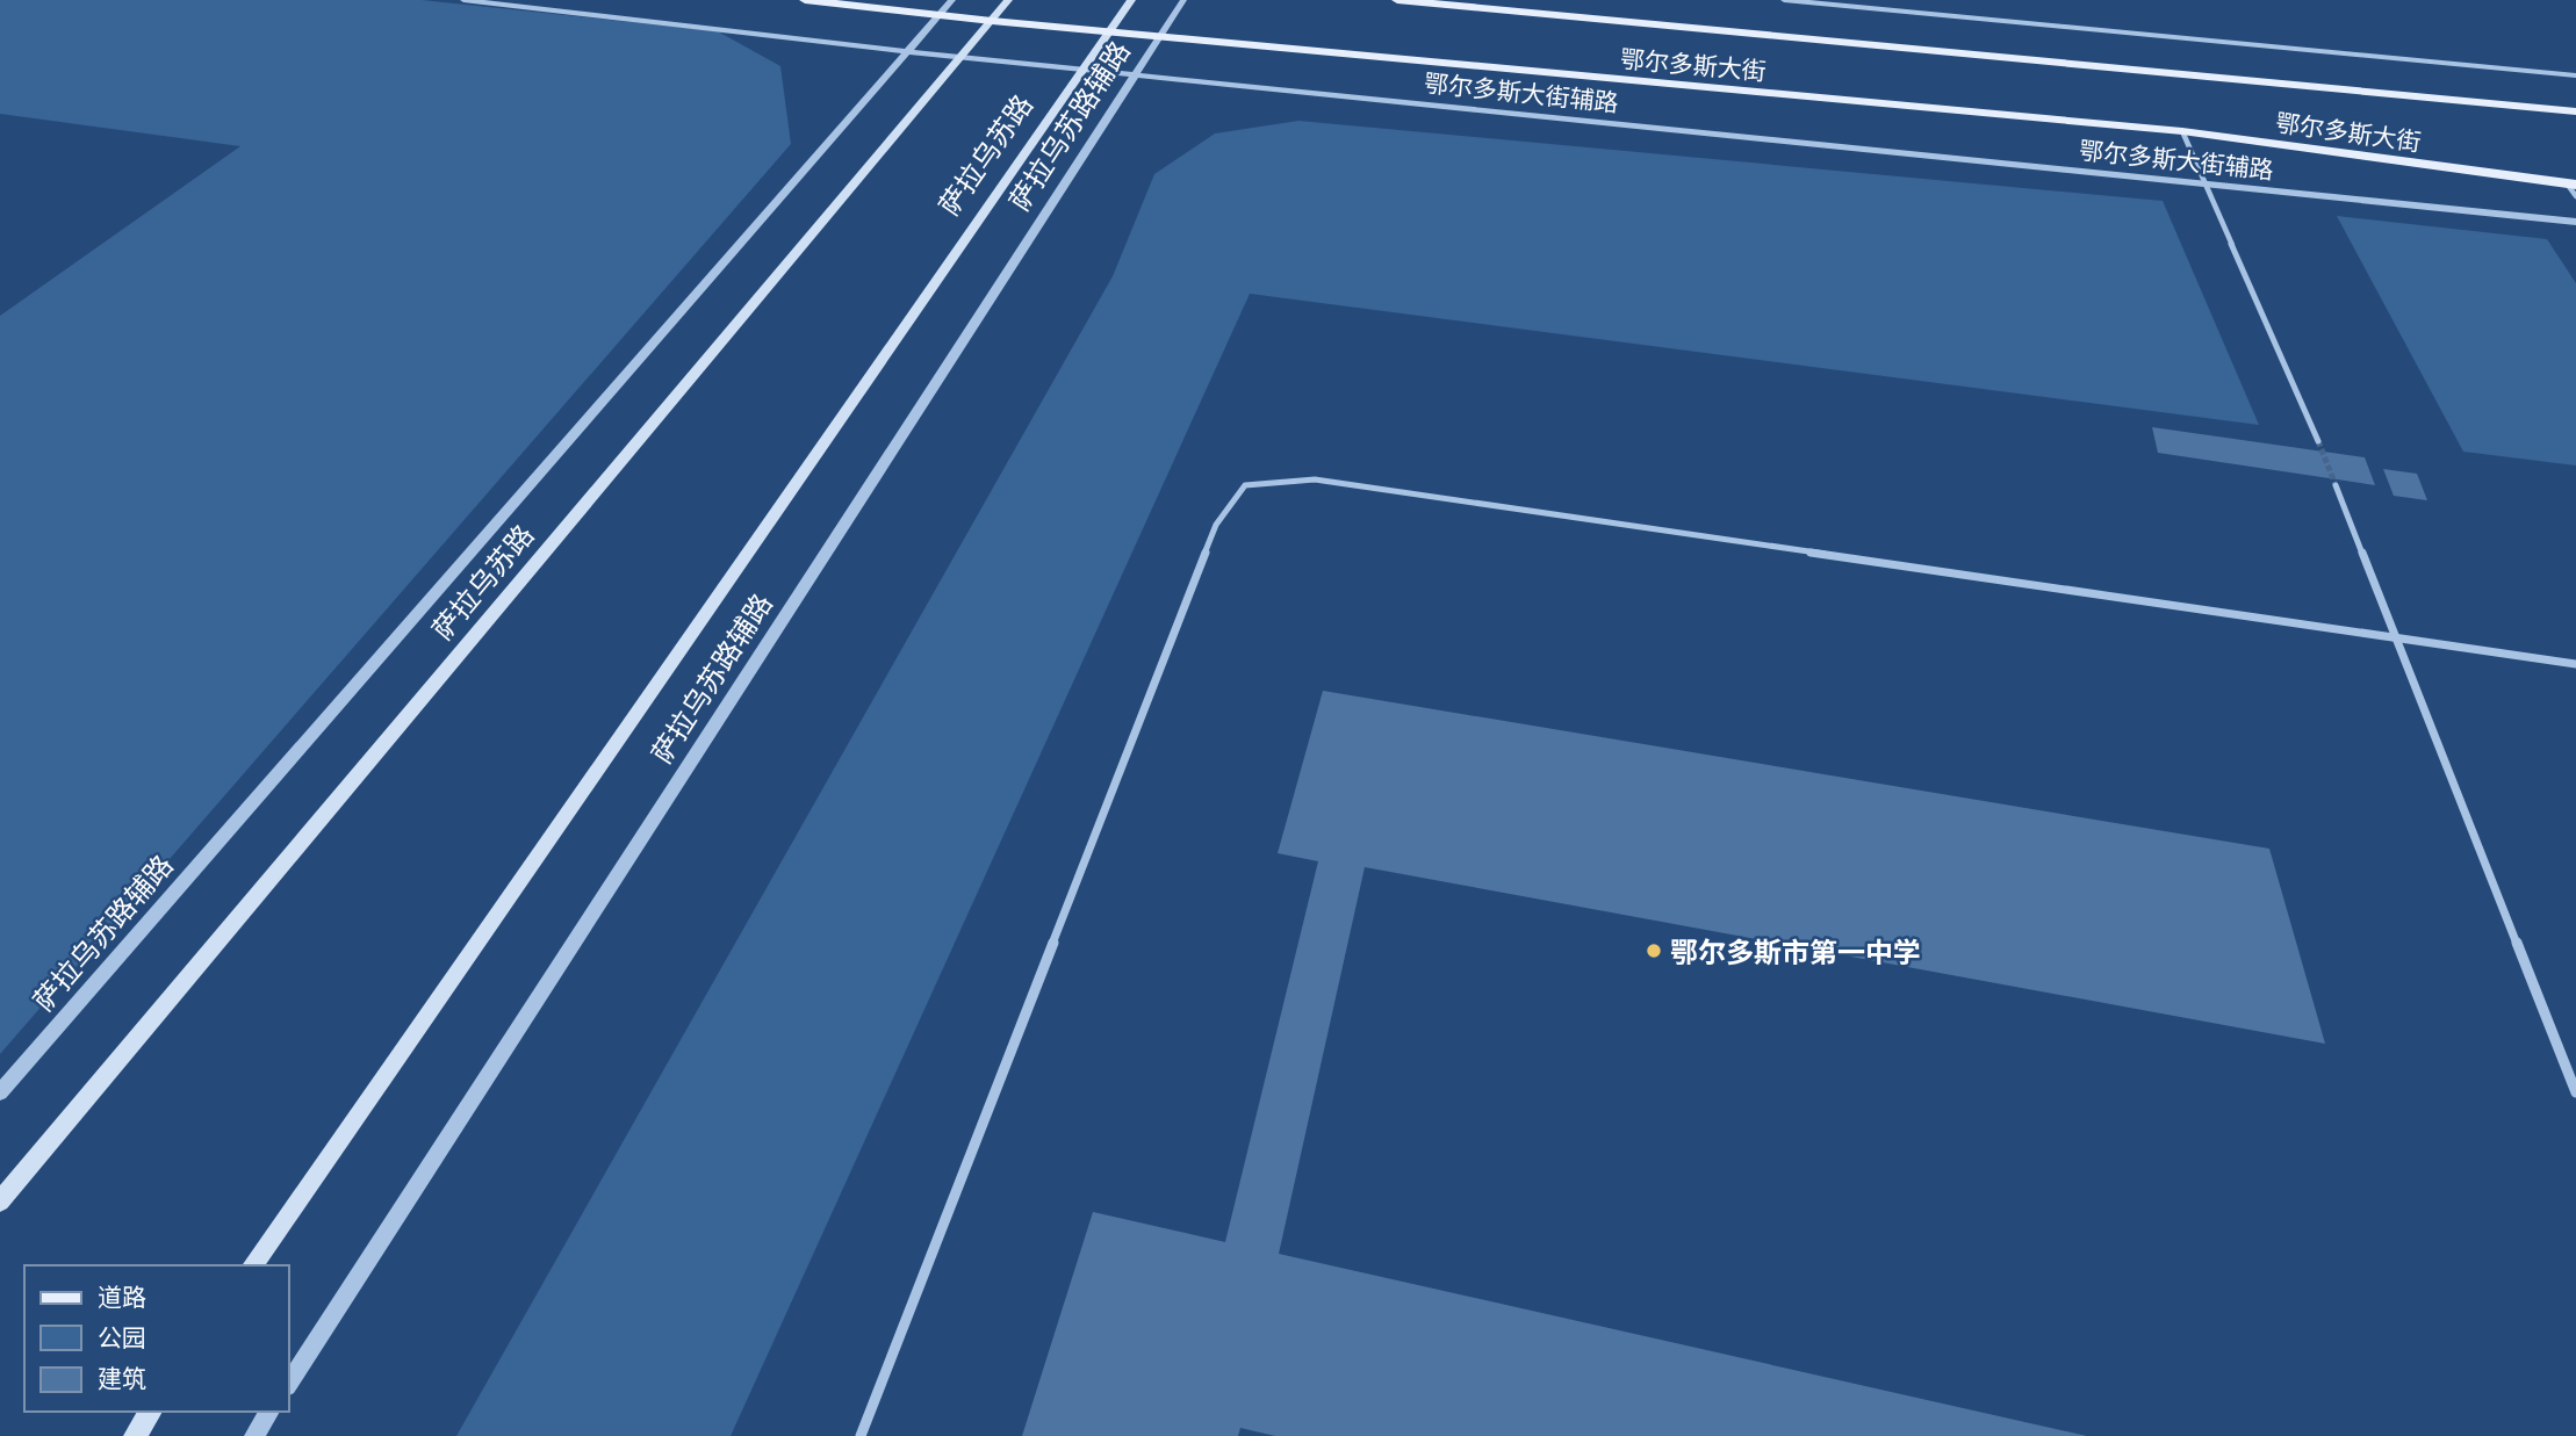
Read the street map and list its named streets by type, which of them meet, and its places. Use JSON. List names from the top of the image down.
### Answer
{
  "streets": {
    "main road": ["鄂尔多斯大街", "萨拉乌苏路"],
    "street": ["鄂尔多斯大街辅路", "萨拉乌苏路辅路"]
  },
  "crossings": [
    ["鄂尔多斯大街", "萨拉乌苏路辅路"],
    ["鄂尔多斯大街", "萨拉乌苏路"],
    ["鄂尔多斯大街辅路", "萨拉乌苏路辅路"],
    ["鄂尔多斯大街辅路", "萨拉乌苏路"]
  ],
  "places": ["鄂尔多斯市第一中学"],
  "legend": ["道路", "公园", "建筑"]
}
